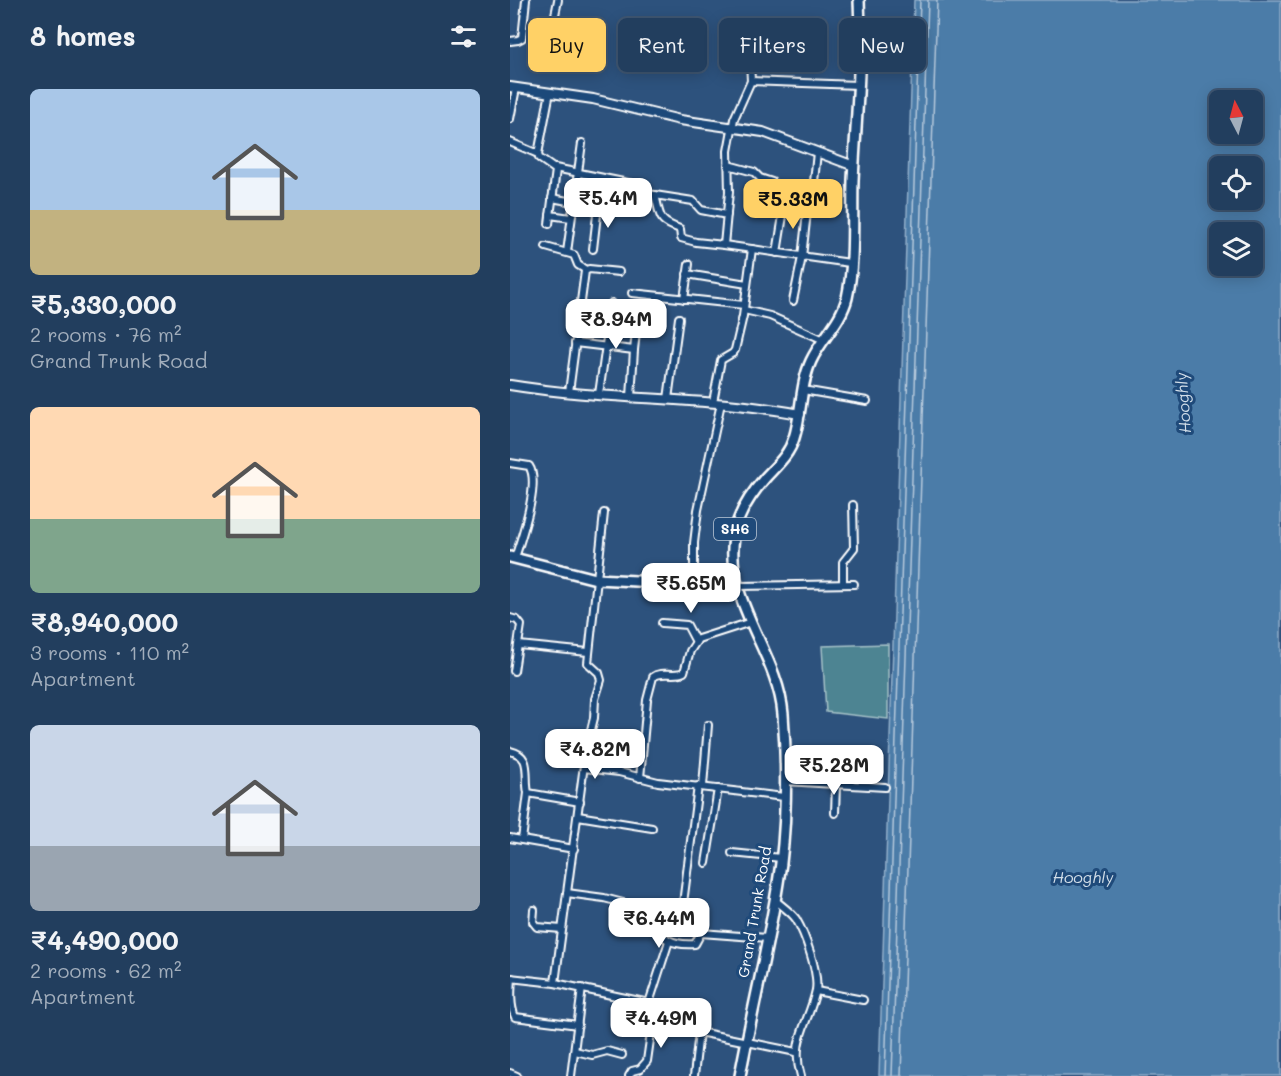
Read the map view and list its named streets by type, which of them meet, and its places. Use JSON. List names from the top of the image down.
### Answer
{
  "streets": {
    "main road": ["SH6", "Grand Trunk Road"]
  },
  "water": ["Hooghly"],
  "north": "top",
  "page": {
    "heading": "8 homes",
    "chip": [
      "Buy",
      "Rent",
      "Filters",
      "New"
    ],
    "list": [
      {
        "name": "₹5,330,000",
        "note": "2 rooms · 76 m² · Grand Trunk Road"
      },
      {
        "name": "₹8,940,000",
        "note": "3 rooms · 110 m² · Apartment"
      },
      {
        "name": "₹4,490,000",
        "note": "2 rooms · 62 m² · Apartment"
      }
    ],
    "price": [
      "₹5.4M",
      "₹5.33M",
      "₹8.94M",
      "₹5.65M",
      "₹4.82M",
      "₹5.28M",
      "₹6.44M",
      "₹4.49M"
    ]
  }
}
